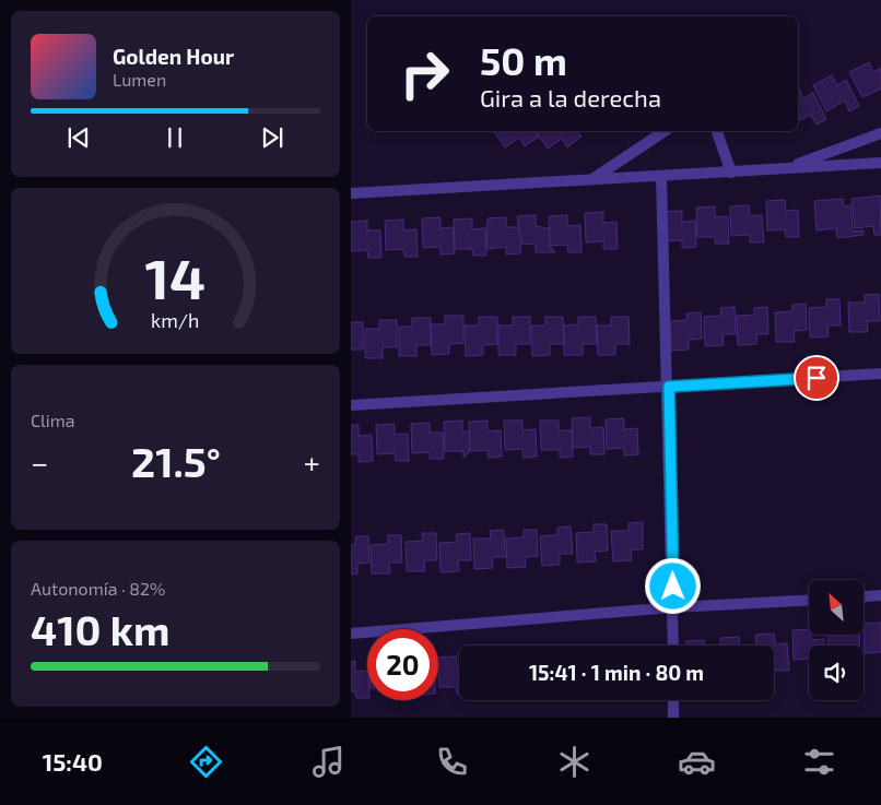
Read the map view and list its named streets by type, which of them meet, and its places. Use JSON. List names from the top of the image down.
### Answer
{
  "north": "top left",
  "page": {
    "turn": ["50 m", "Gira a la derecha"],
    "song": ["Golden Hour", "Lumen"],
    "tile": [
      "Clima",
      ["Autonomía · 82%", "410 km"]
    ],
    "heat": ["−", "21.5°", "+"],
    "limit": "20",
    "trip": "15:41 · 1 min · 80 m",
    "tabs": "15:40",
    "gauge": ["14", "km/h"]
  }
}
